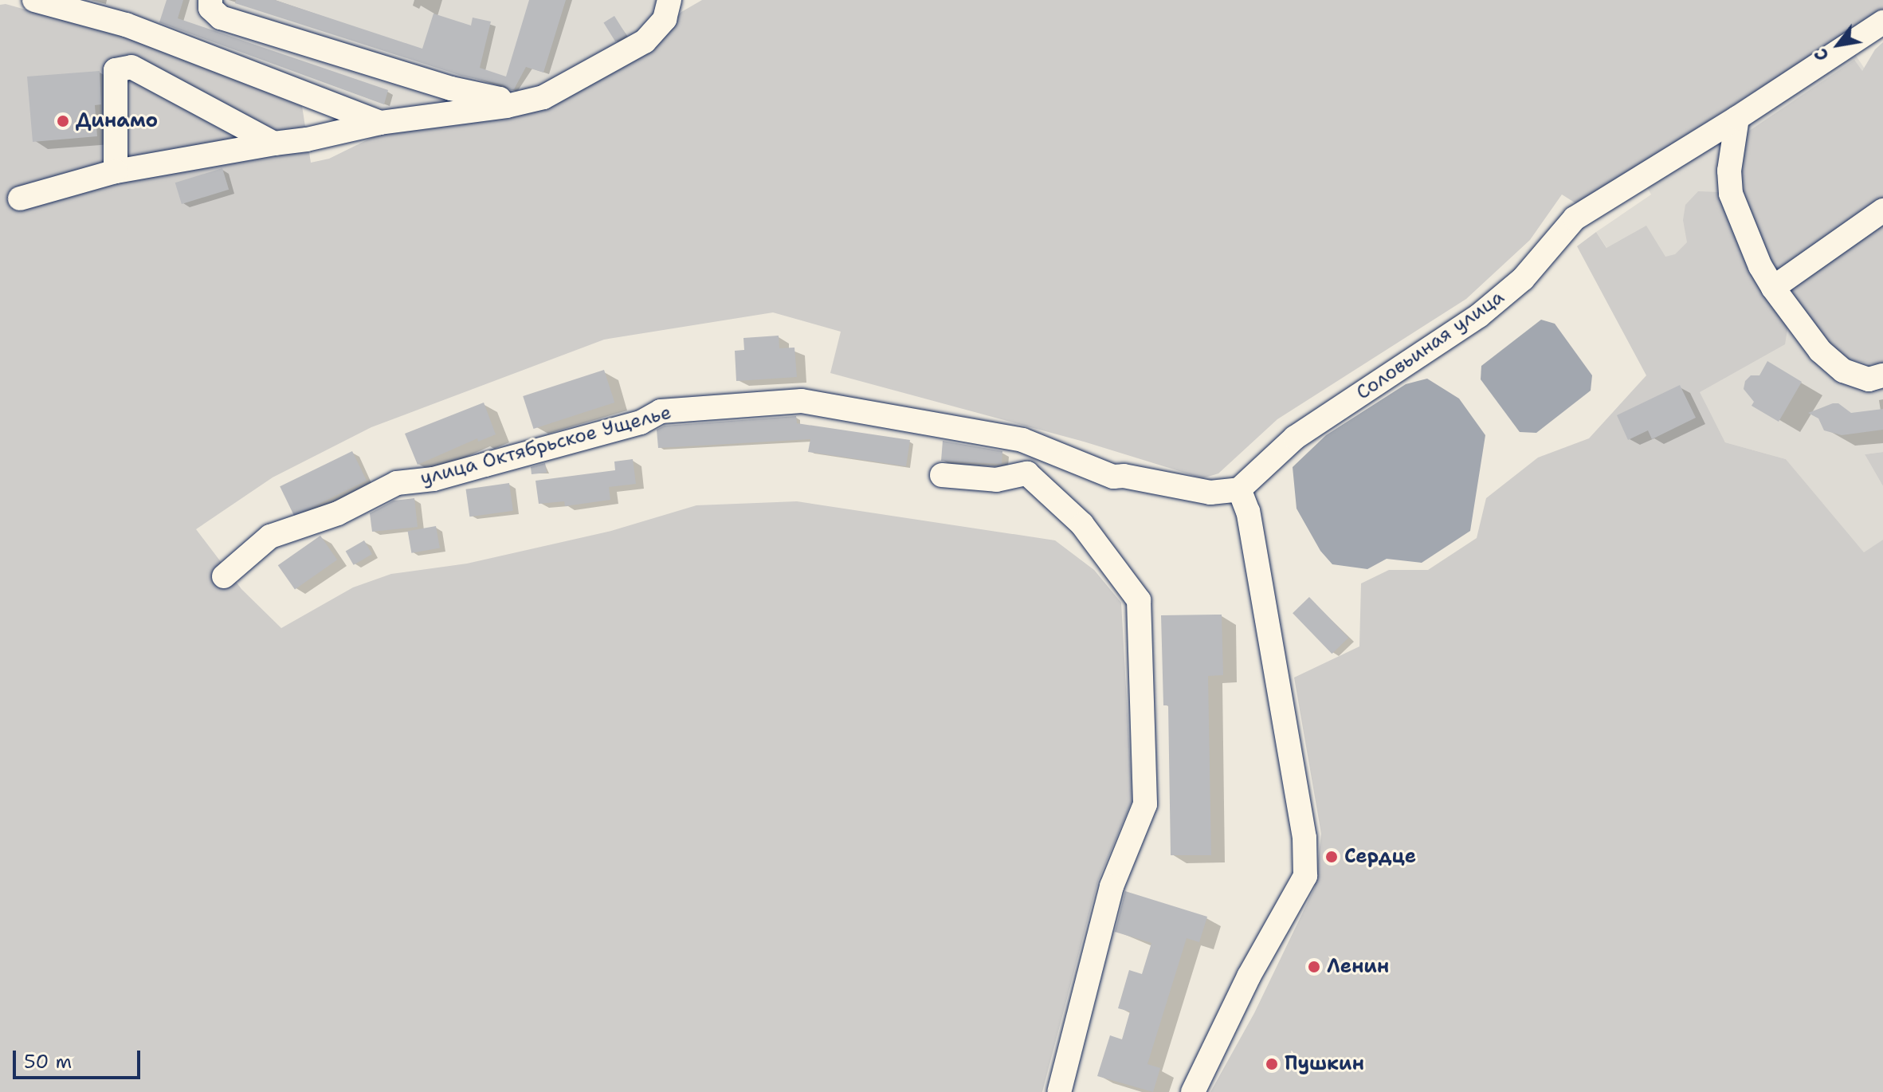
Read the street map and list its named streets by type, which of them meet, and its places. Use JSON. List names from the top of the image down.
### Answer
{
  "streets": {
    "street": ["Соловьиная улица", "улица Октябрьское Ущелье"]
  },
  "crossings": [
    ["Соловьиная улица", "улица Октябрьское Ущелье"]
  ],
  "places": [
    "Динамо",
    "Сердце",
    "Ленин",
    "Пушкин"
  ],
  "scale_bar": "50 m",
  "north": "bottom left"
}
